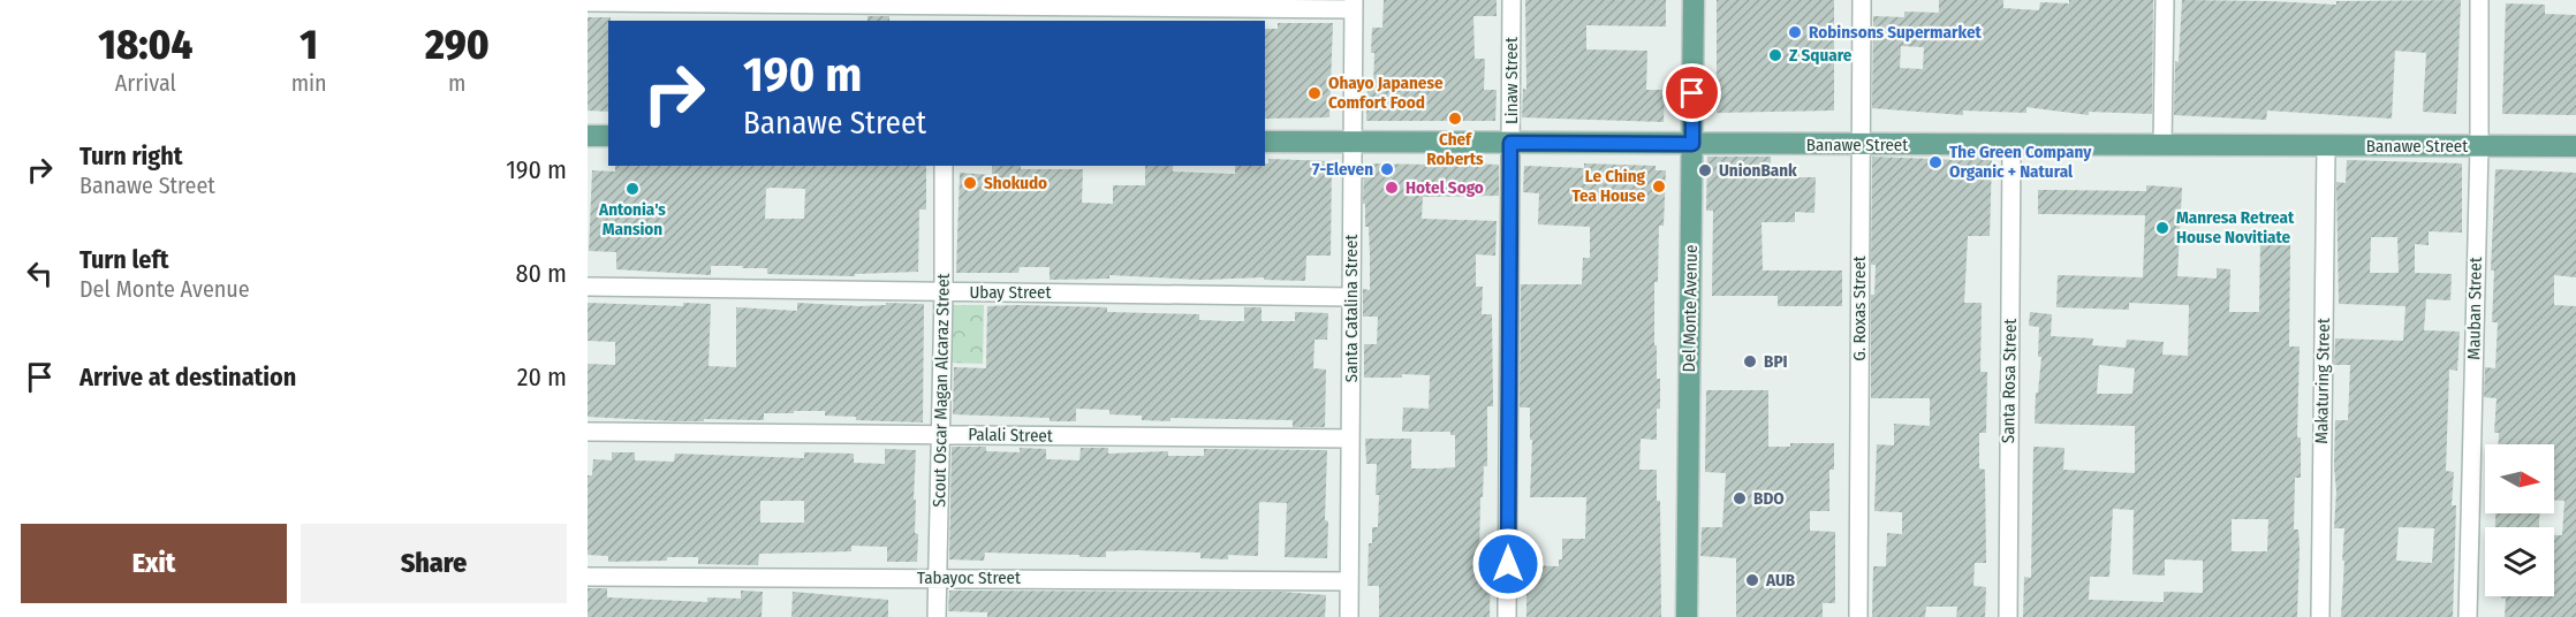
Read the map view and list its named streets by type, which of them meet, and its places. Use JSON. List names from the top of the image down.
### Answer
{
  "streets": {
    "main road": ["Banawe Street", "Del Monte Avenue"],
    "street": [
      "Linaw Street",
      "Ubay Street",
      "Santa Catalina Street",
      "G. Roxas Street",
      "Mauban Street",
      "Santa Rosa Street",
      "Makaturing Street",
      "Scout Oscar Magan Alcaraz Street",
      "Palali Street",
      "Tabayoc Street"
    ]
  },
  "crossings": [
    ["Linaw Street", "Banawe Street"],
    ["Banawe Street", "Santa Catalina Street"],
    ["Banawe Street", "Del Monte Avenue"],
    ["Banawe Street", "G. Roxas Street"],
    ["Banawe Street", "Mauban Street"],
    ["Banawe Street", "Santa Rosa Street"],
    ["Banawe Street", "Makaturing Street"],
    ["Ubay Street", "Santa Catalina Street"],
    ["Ubay Street", "Scout Oscar Magan Alcaraz Street"],
    ["Santa Catalina Street", "Palali Street"],
    ["Santa Catalina Street", "Tabayoc Street"],
    ["Scout Oscar Magan Alcaraz Street", "Palali Street"],
    ["Scout Oscar Magan Alcaraz Street", "Tabayoc Street"]
  ],
  "places": [
    "Robinsons Supermarket",
    "Z Square",
    "Ohayo Japanese Comfort Food",
    "Chef Roberts",
    "The Green Company Organic + Natural",
    "7-Eleven",
    "UnionBank",
    "Shokudo",
    "Le Ching Tea House",
    "Hotel Sogo",
    "Antonia's Mansion",
    "Manresa Retreat House Novitiate",
    "BPI",
    "BDO",
    "AUB"
  ],
  "north": "right",
  "page": {
    "eta": [
      "18:04",
      "Arrival",
      "1",
      "min",
      "290",
      "m"
    ],
    "turn": ["190 m", "Banawe Street"],
    "list": [
      {
        "name": "Turn right",
        "note": "Banawe Street",
        "value": "190 m"
      },
      {
        "name": "Turn left",
        "note": "Del Monte Avenue",
        "value": "80 m"
      },
      {
        "name": "Arrive at destination",
        "value": "20 m"
      }
    ],
    "buttons": ["Exit", "Share"]
  }
}
